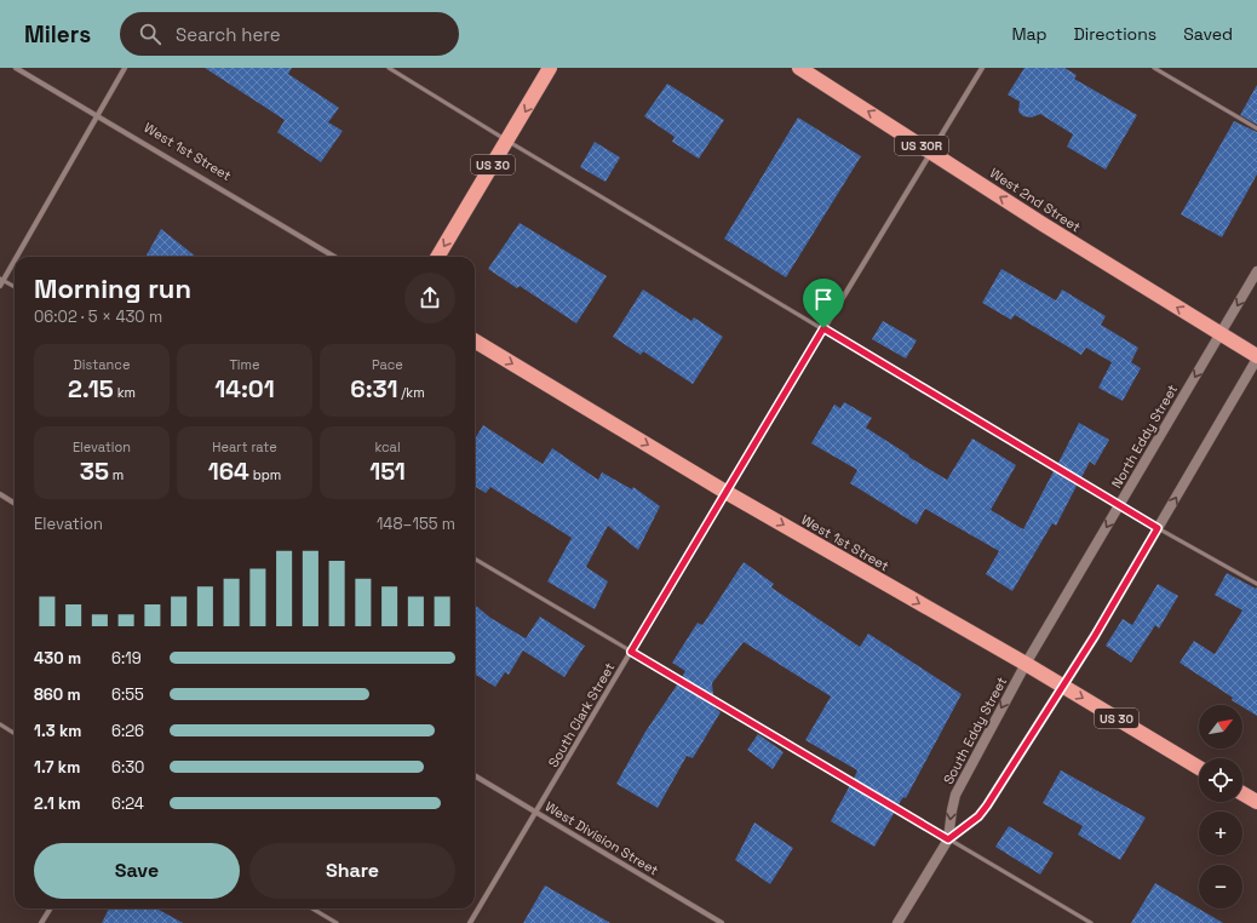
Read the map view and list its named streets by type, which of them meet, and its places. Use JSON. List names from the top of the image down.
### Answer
{
  "streets": {
    "highway": [
      "US 30R",
      "West 1st Street",
      "US 30",
      "West 2nd Street"
    ],
    "main road": ["North Eddy Street", "South Eddy Street"],
    "street": ["South Clark Street", "West Division Street"]
  },
  "crossings": [
    ["West 1st Street", "North Eddy Street"],
    ["West 1st Street", "South Clark Street"],
    ["West 1st Street", "South Eddy Street"],
    ["West 2nd Street", "North Eddy Street"],
    ["West 2nd Street", "South Clark Street"],
    ["North Eddy Street", "South Eddy Street"],
    ["South Clark Street", "West Division Street"]
  ],
  "one_way": ["West 1st Street", "West 2nd Street"],
  "north": "top right",
  "page": {
    "header": "Milers",
    "search": "Search here",
    "nav": ["Map", "Directions", "Saved"],
    "heading": ["Morning run", "06:02 · 5 × 430 m"],
    "stats": [
      ["Distance", "2.15 km"],
      ["Time", "14:01"],
      ["Pace", "6:31 /km"],
      ["Elevation", "35 m"],
      ["Heart rate", "164 bpm"],
      ["kcal", "151"]
    ],
    "chart": ["Elevation", "148–155 m"],
    "list": [
      {
        "name": "430 m",
        "note": "6:19"
      },
      {
        "name": "860 m",
        "note": "6:55"
      },
      {
        "name": "1.3 km",
        "note": "6:26"
      },
      {
        "name": "1.7 km",
        "note": "6:30"
      },
      {
        "name": "2.1 km",
        "note": "6:24"
      }
    ],
    "map_buttons": ["+", "−"],
    "buttons": ["Save", "Share"]
  }
}
